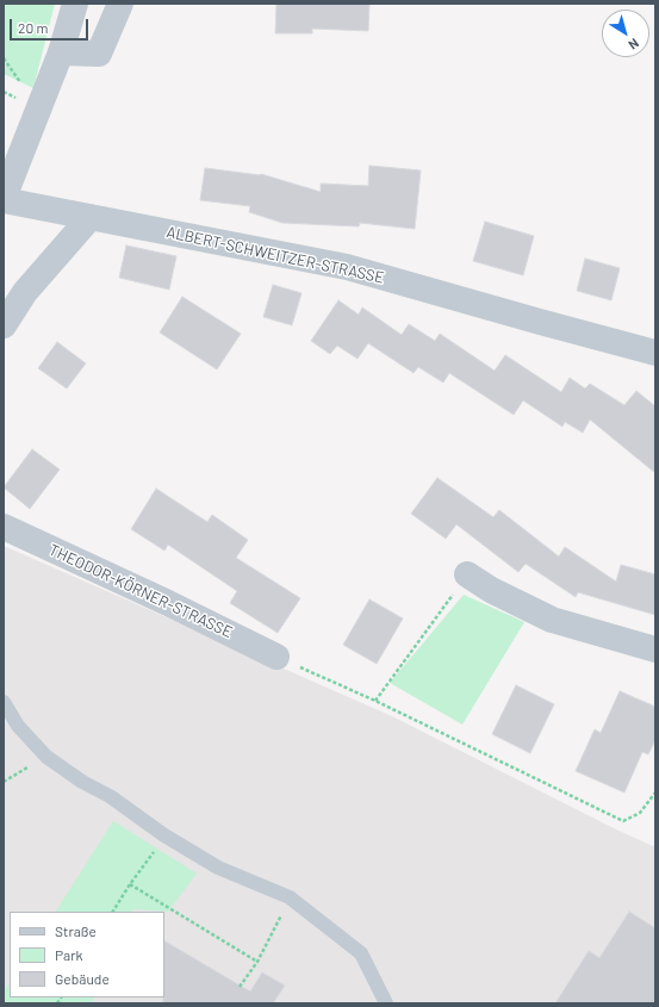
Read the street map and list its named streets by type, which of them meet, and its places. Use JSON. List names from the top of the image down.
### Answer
{
  "streets": {
    "street": ["ALBERT-SCHWEITZER-STRASSE", "THEODOR-KÖRNER-STRASSE"]
  },
  "legend": ["Straße", "Park", "Gebäude"],
  "scale_bar": "20 m",
  "north": "bottom right"
}
